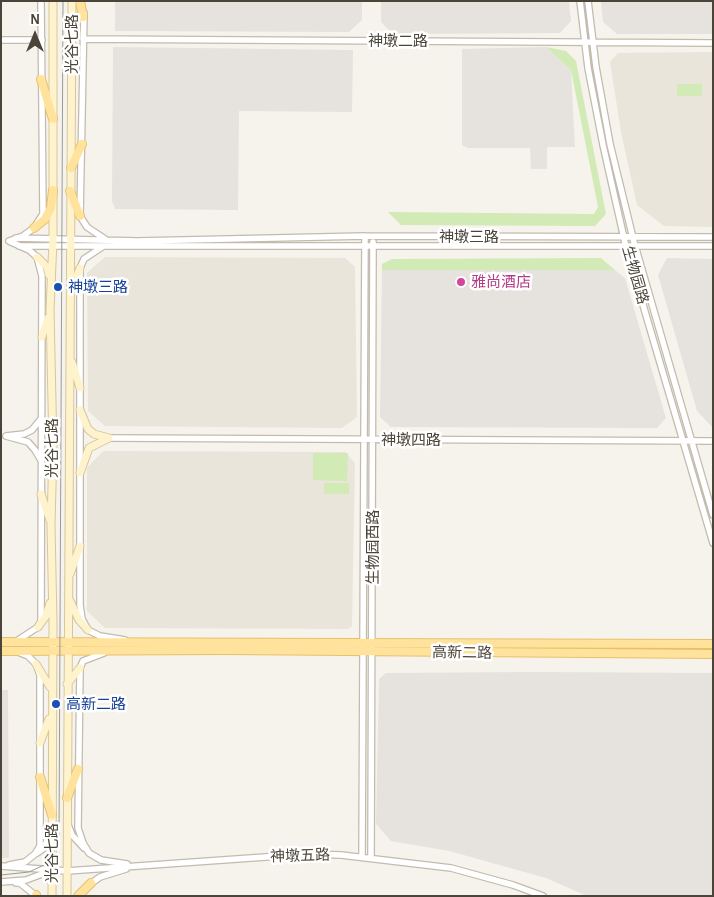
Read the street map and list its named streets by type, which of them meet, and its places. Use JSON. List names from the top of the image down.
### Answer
{
  "streets": {
    "main road": ["光谷七路", "高新二路"],
    "street": [
      "神墩二路",
      "神墩三路",
      "生物园路",
      "神墩四路",
      "生物园西路",
      "神墩五路"
    ]
  },
  "crossings": [
    ["神墩二路", "生物园路"],
    ["光谷七路", "神墩三路"],
    ["光谷七路", "高新二路"],
    ["光谷七路", "神墩五路"],
    ["神墩三路", "生物园路"],
    ["神墩三路", "生物园西路"],
    ["生物园路", "神墩四路"],
    ["神墩四路", "生物园西路"],
    ["生物园西路", "高新二路"],
    ["生物园西路", "神墩五路"]
  ],
  "places": ["雅尚酒店", "神墩三路", "高新二路"],
  "north": "top"
}
